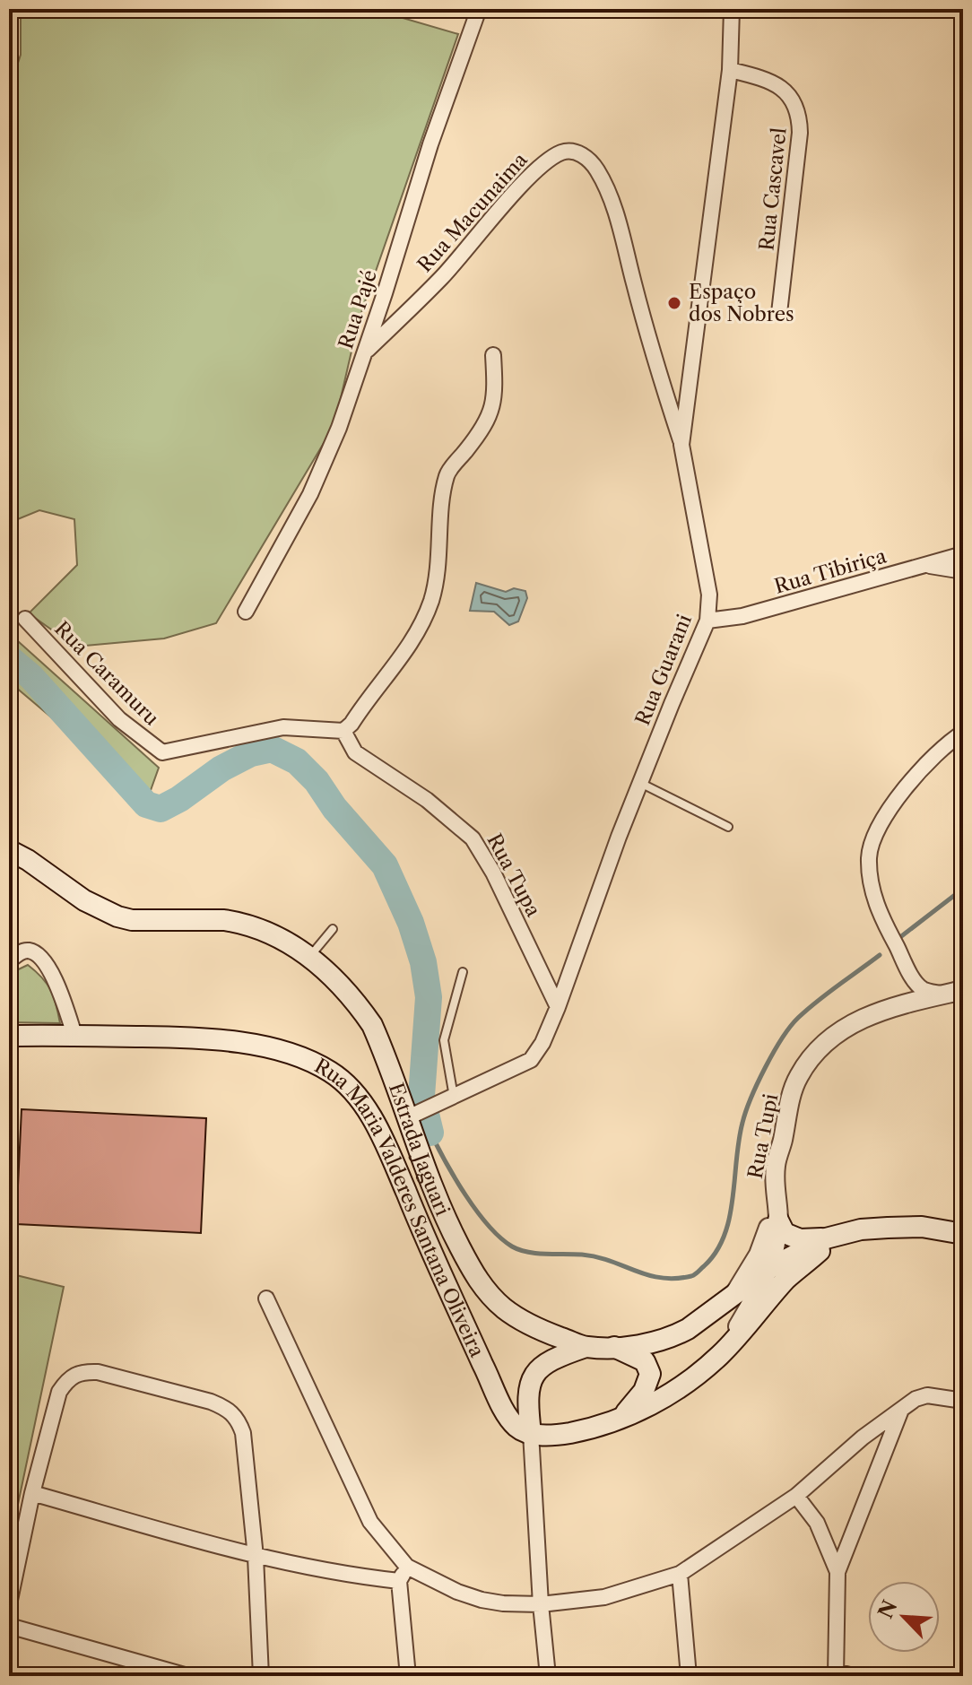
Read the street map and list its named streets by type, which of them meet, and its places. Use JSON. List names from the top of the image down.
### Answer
{
  "streets": {
    "main road": ["Estrada Jaguari", "Rua Maria Valderes Santana Oliveira"],
    "street": [
      "Rua Cascavel",
      "Rua Macunaima",
      "Rua Pajé",
      "Rua Tibiriça",
      "Rua Guarani",
      "Rua Caramuru",
      "Rua Tupa",
      "Rua Tupi"
    ]
  },
  "crossings": [
    ["Rua Cascavel", "Rua Guarani"],
    ["Rua Macunaima", "Rua Pajé"],
    ["Rua Macunaima", "Rua Guarani"],
    ["Rua Tibiriça", "Rua Guarani"],
    ["Rua Guarani", "Rua Tupa"],
    ["Rua Guarani", "Estrada Jaguari"],
    ["Rua Caramuru", "Rua Tupa"],
    ["Rua Tupi", "Estrada Jaguari"],
    ["Estrada Jaguari", "Rua Maria Valderes Santana Oliveira"]
  ],
  "places": ["Espaço dos Nobres"],
  "north": "top left"
}
